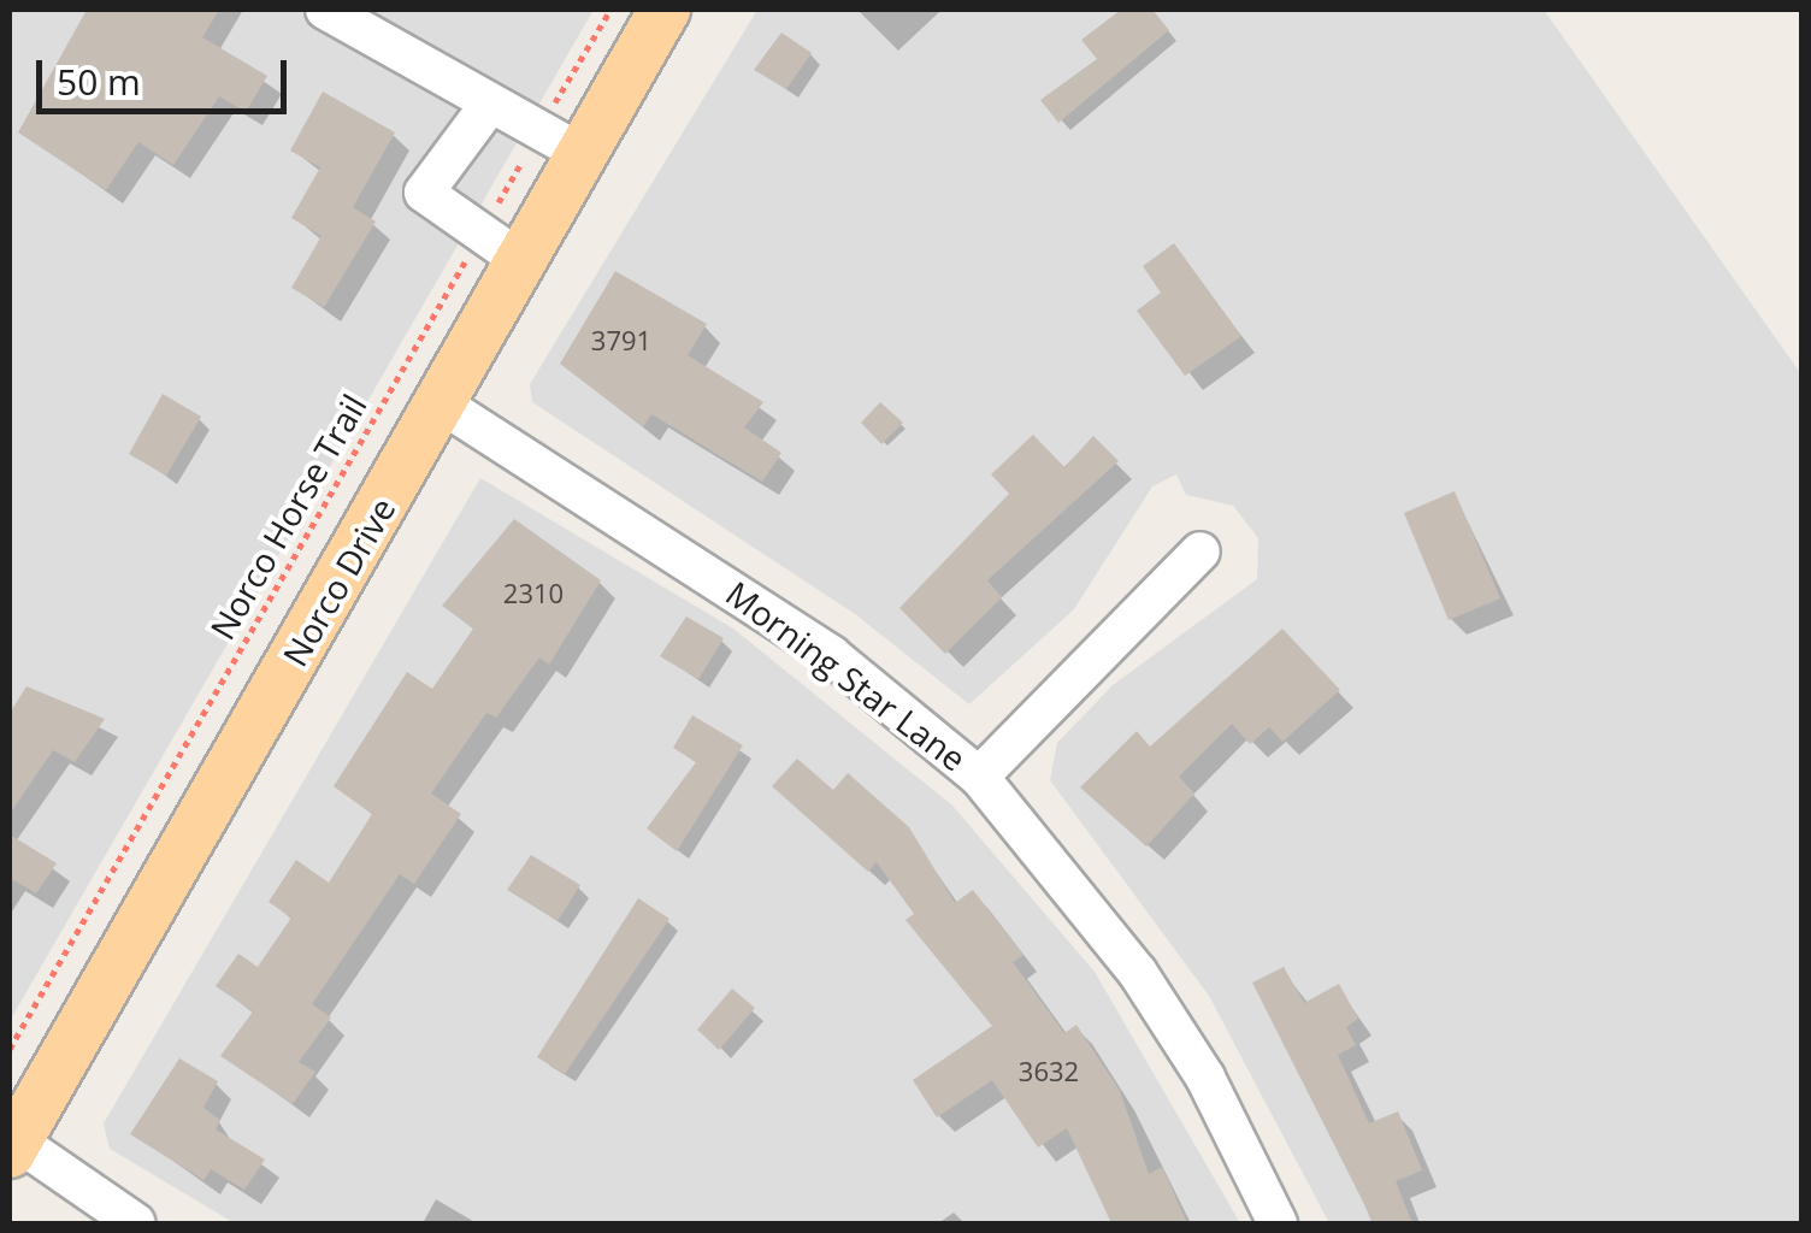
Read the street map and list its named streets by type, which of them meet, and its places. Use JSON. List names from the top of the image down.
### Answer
{
  "streets": {
    "main road": ["Norco Drive"],
    "street": ["Morning Star Lane"],
    "path": ["Norco Horse Trail"]
  },
  "crossings": [
    ["Norco Horse Trail", "Norco Drive"],
    ["Norco Drive", "Morning Star Lane"]
  ],
  "house_numbers": ["3791", "2310", "3632"],
  "scale_bar": "50 m"
}
